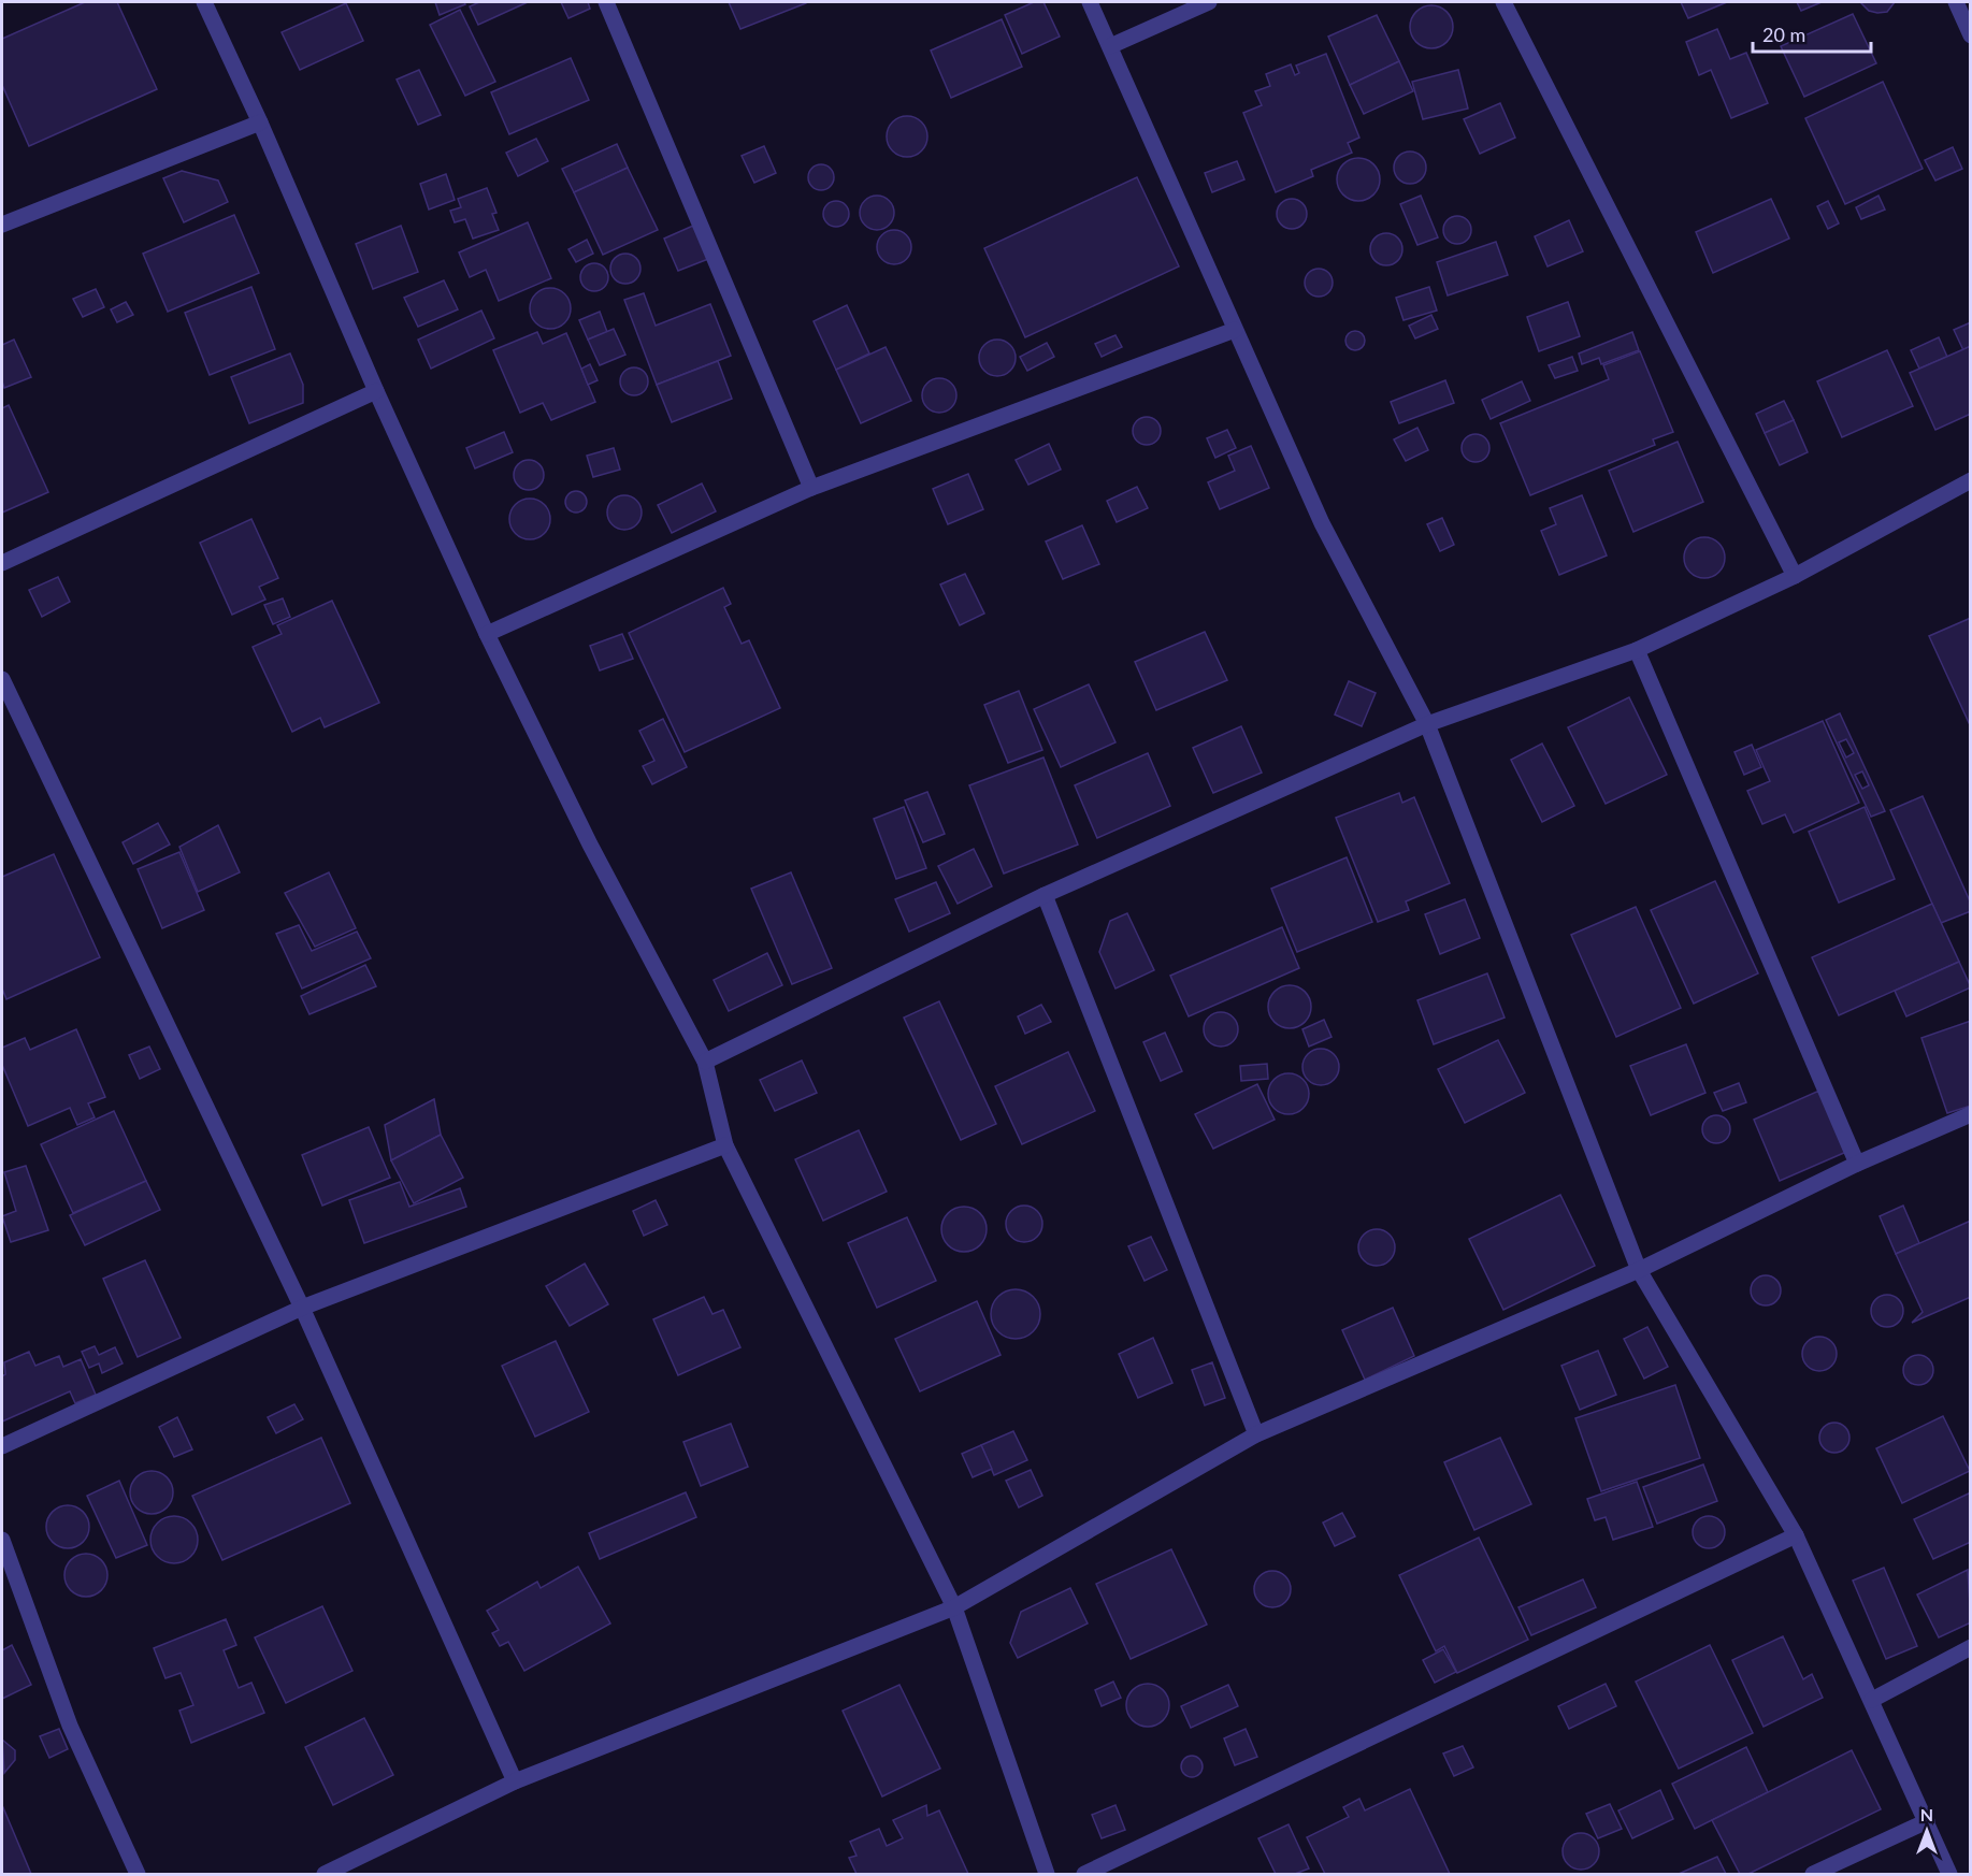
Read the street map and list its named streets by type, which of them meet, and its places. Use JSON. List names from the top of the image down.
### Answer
{
  "scale_bar": "20 m",
  "north": "top"
}
